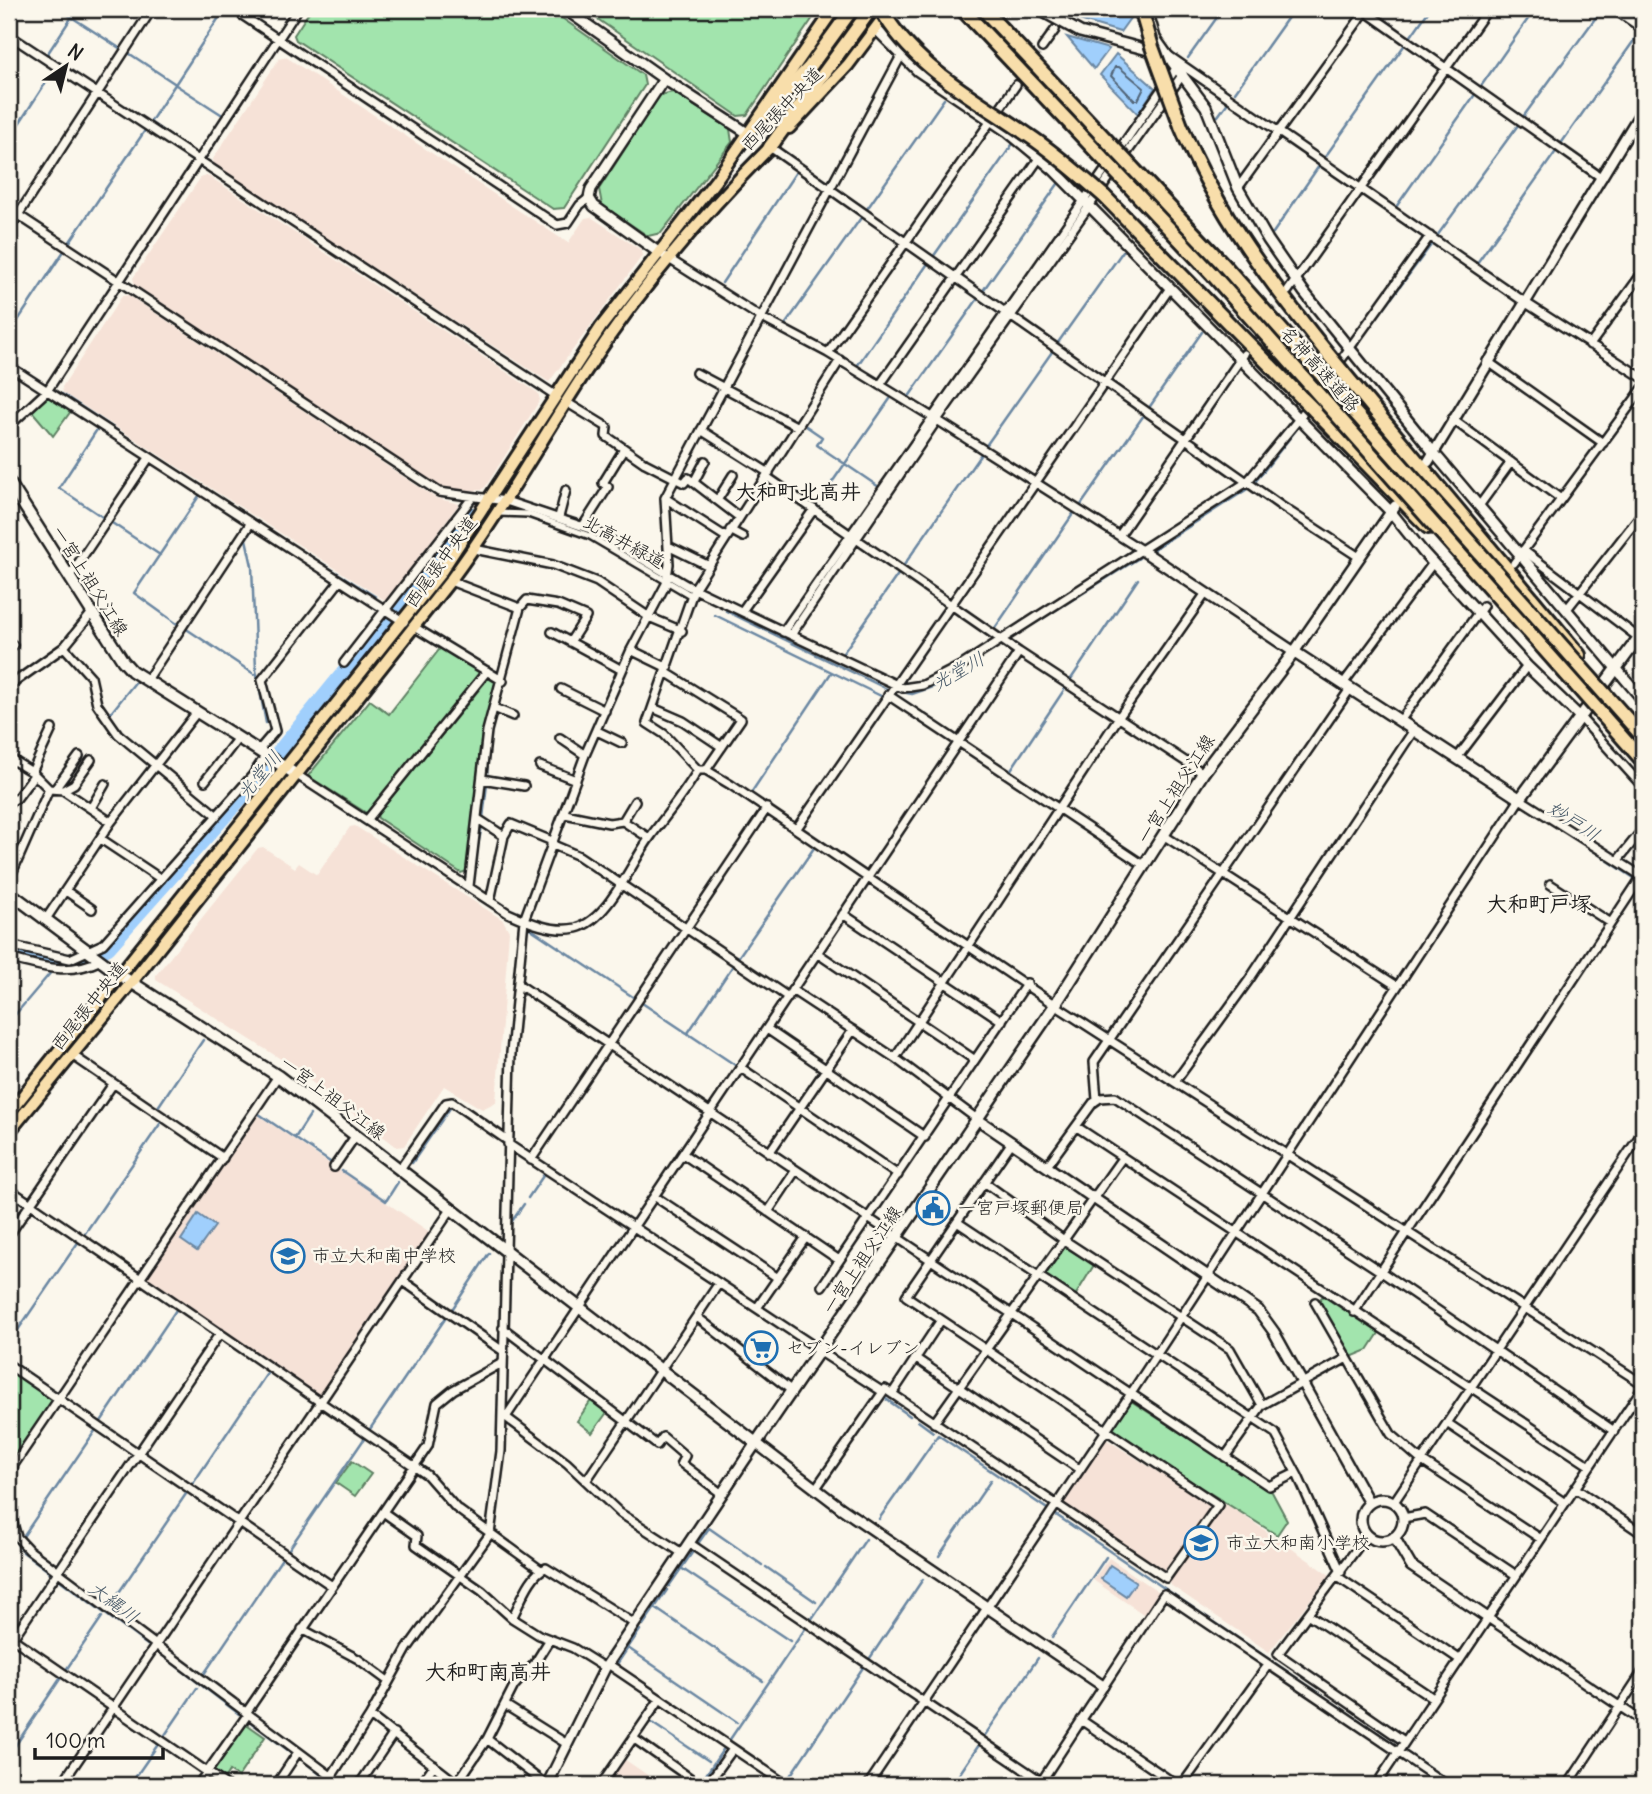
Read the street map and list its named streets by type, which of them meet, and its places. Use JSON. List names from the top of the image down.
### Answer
{
  "streets": {
    "highway": ["名神高速道路"],
    "main road": ["西尾張中央道", "一宮上祖父江線"],
    "street": ["北高井緑道"]
  },
  "crossings": [
    ["西尾張中央道", "北高井緑道"],
    ["西尾張中央道", "一宮上祖父江線"]
  ],
  "districts": ["大和町北高井", "大和町戸塚", "大和町南高井"],
  "water": ["光堂川", "妙戸川", "大縄川"],
  "places": {
    "public building": ["一宮戸塚郵便局"],
    "school or university": ["市立大和南中学校", "市立大和南小学校"],
    "supermarket": ["セブン-イレブン"]
  },
  "scale_bar": "100 m",
  "north": "top right"
}
